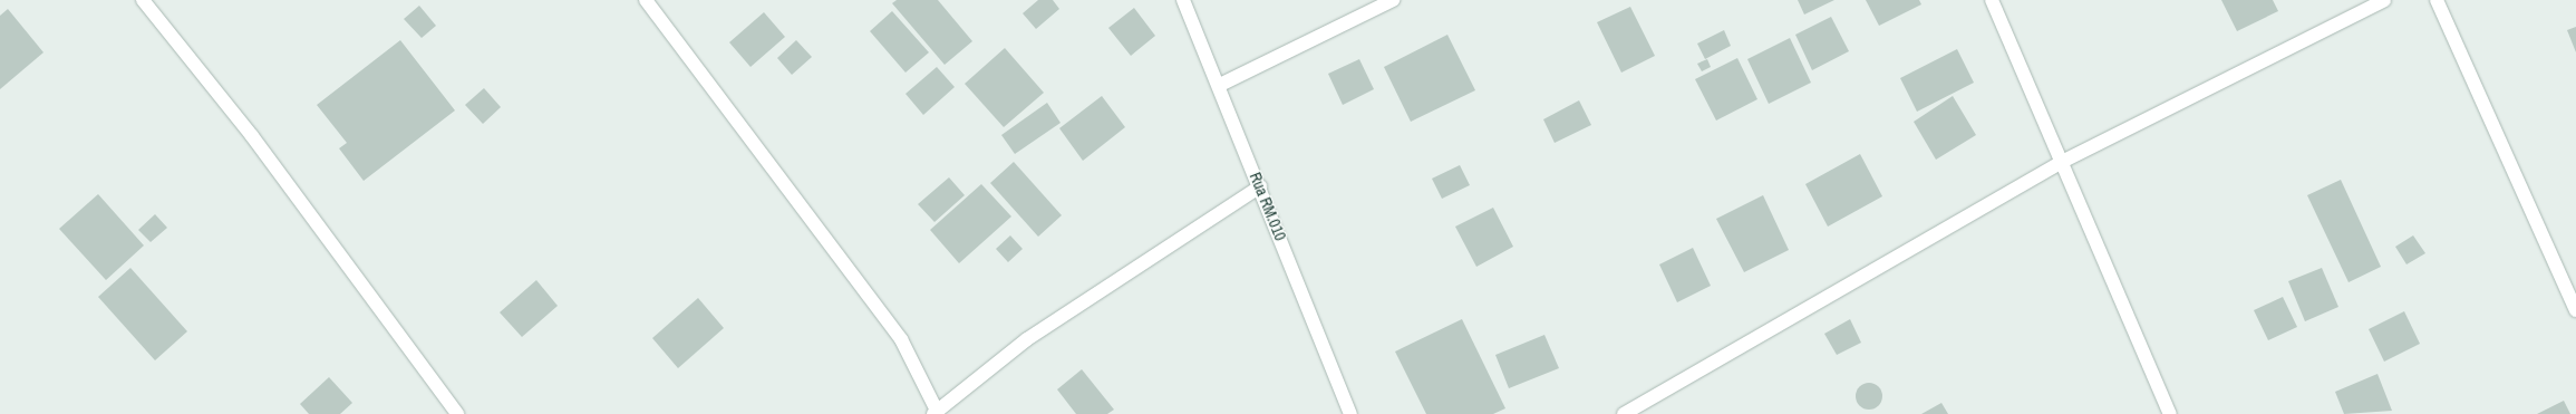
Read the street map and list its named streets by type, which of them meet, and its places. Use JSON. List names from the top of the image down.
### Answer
{
  "streets": {
    "street": ["Rua RM.010"]
  }
}
